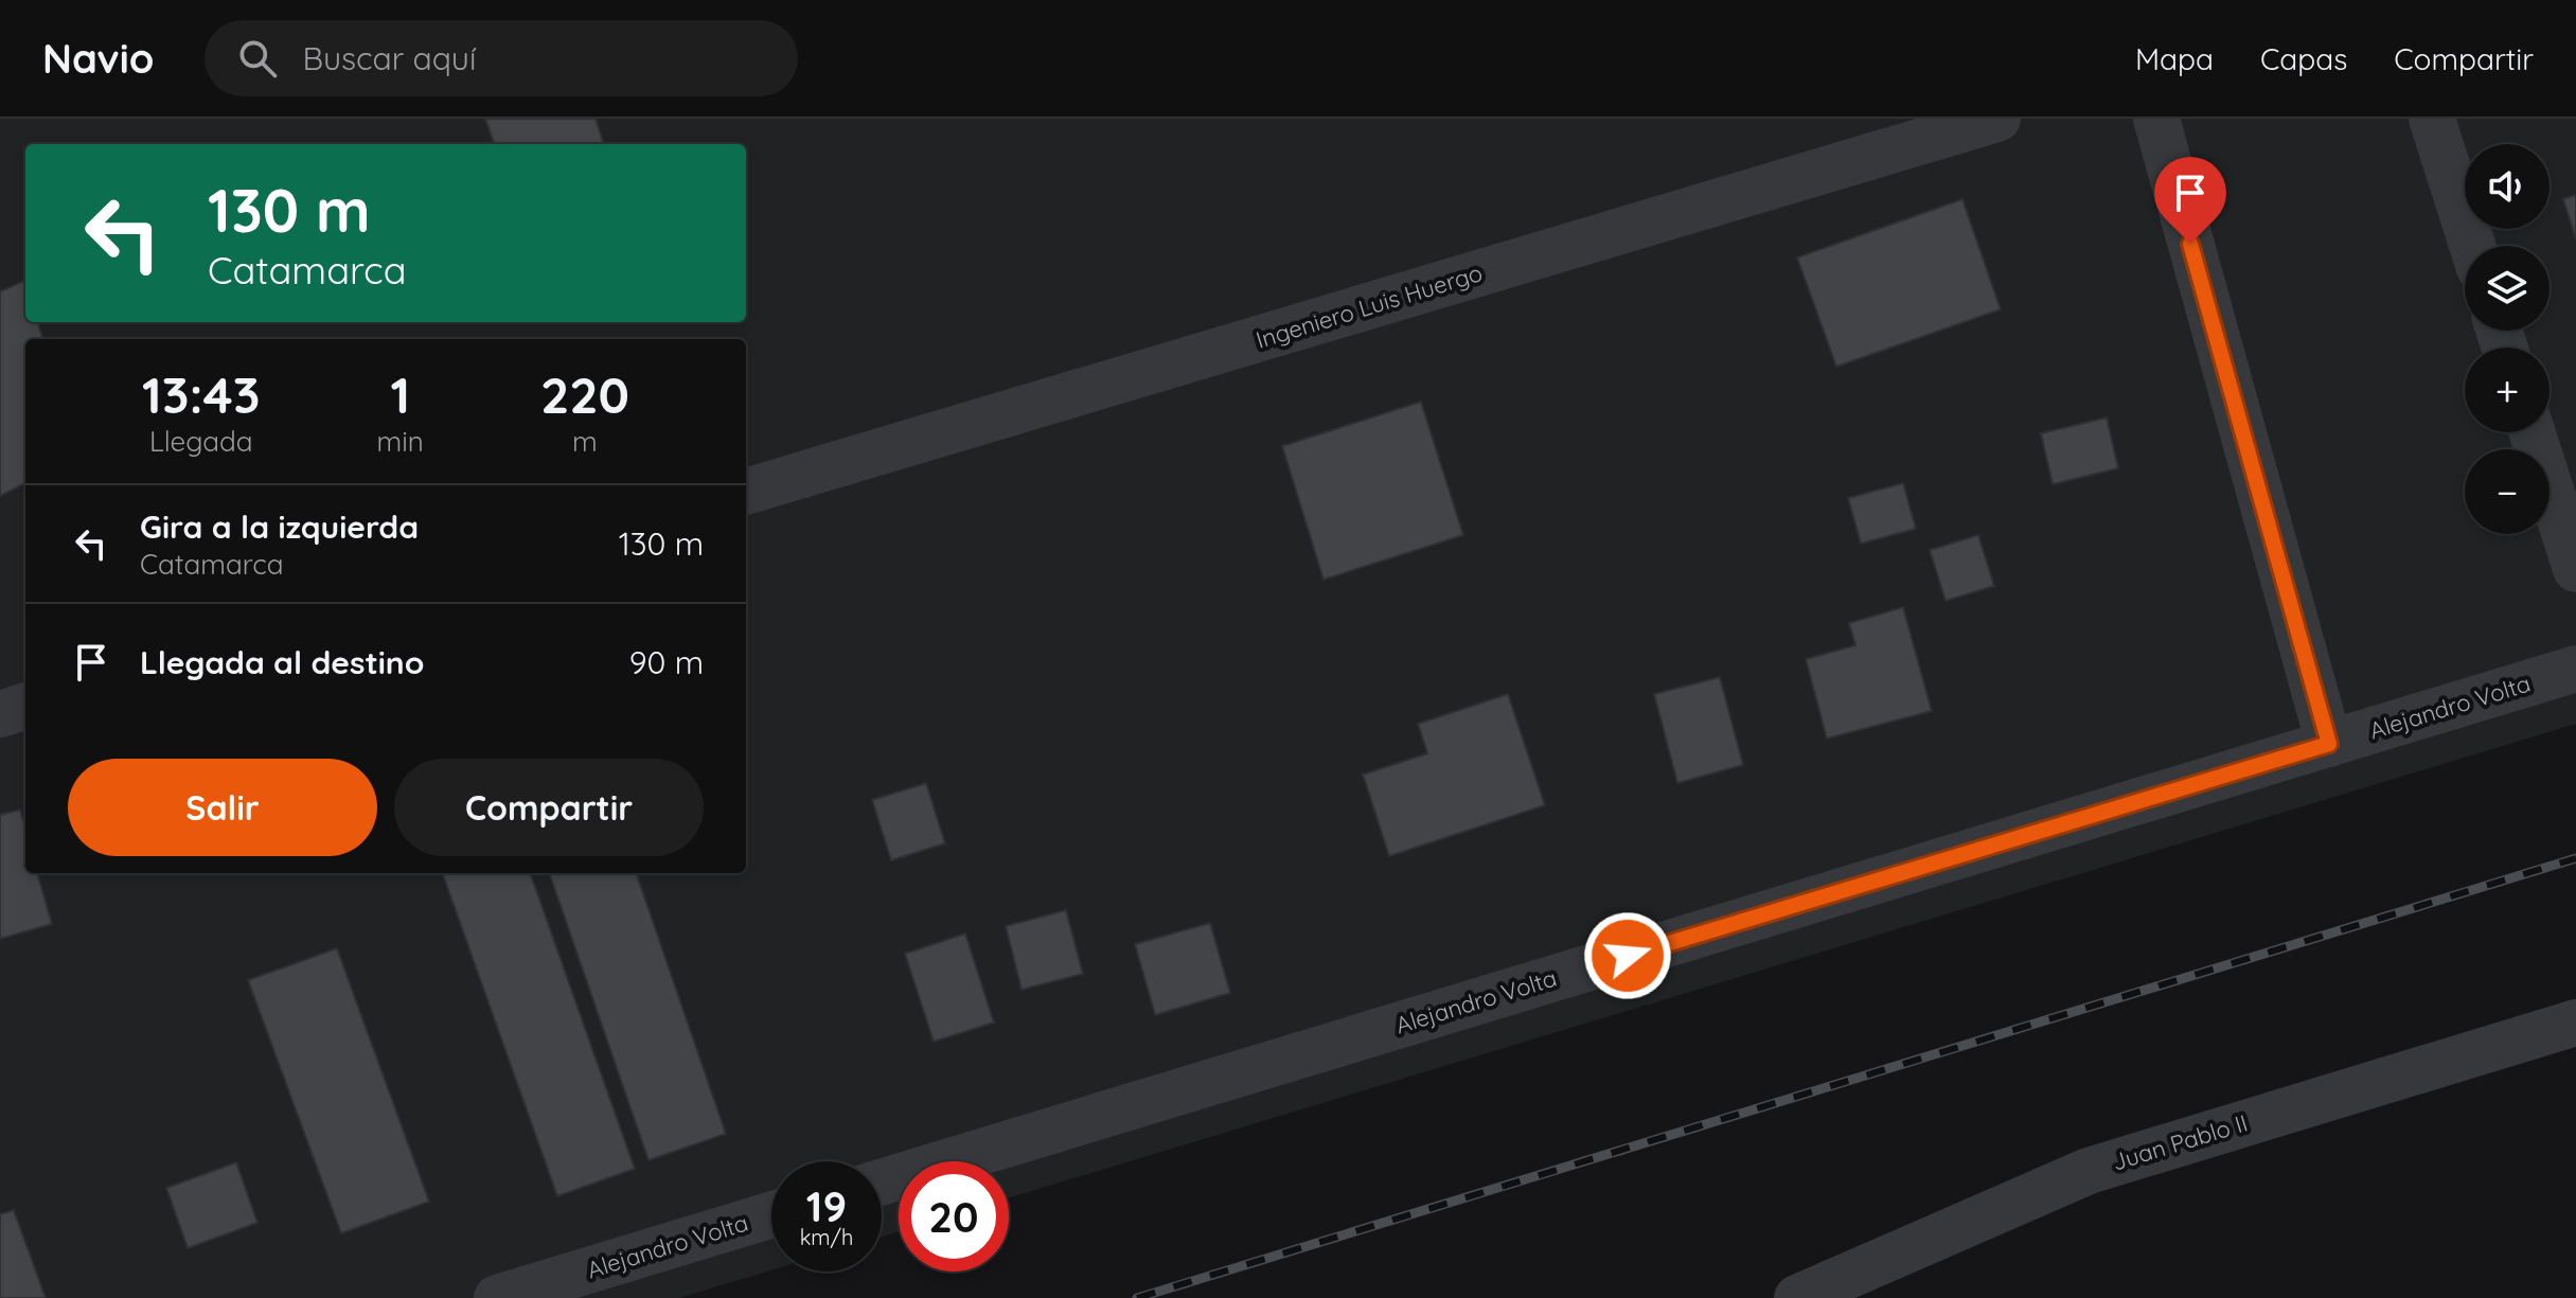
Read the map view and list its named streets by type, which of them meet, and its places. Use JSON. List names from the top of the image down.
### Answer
{
  "streets": {
    "street": ["Ingeniero Luis Huergo", "Alejandro Volta", "Juan Pablo II"]
  },
  "page": {
    "header": "Navio",
    "search": "Buscar aquí",
    "nav": ["Mapa", "Capas", "Compartir"],
    "map_buttons": ["+", "−"],
    "turn": ["130 m", "Catamarca"],
    "eta": [
      "13:43",
      "Llegada",
      "1",
      "min",
      "220",
      "m"
    ],
    "list": [
      {
        "name": "Gira a la izquierda",
        "note": "Catamarca",
        "value": "130 m"
      },
      {
        "name": "Llegada al destino",
        "value": "90 m"
      }
    ],
    "buttons": ["Salir", "Compartir"],
    "speed": "19 km/h",
    "limit": "20"
  }
}
